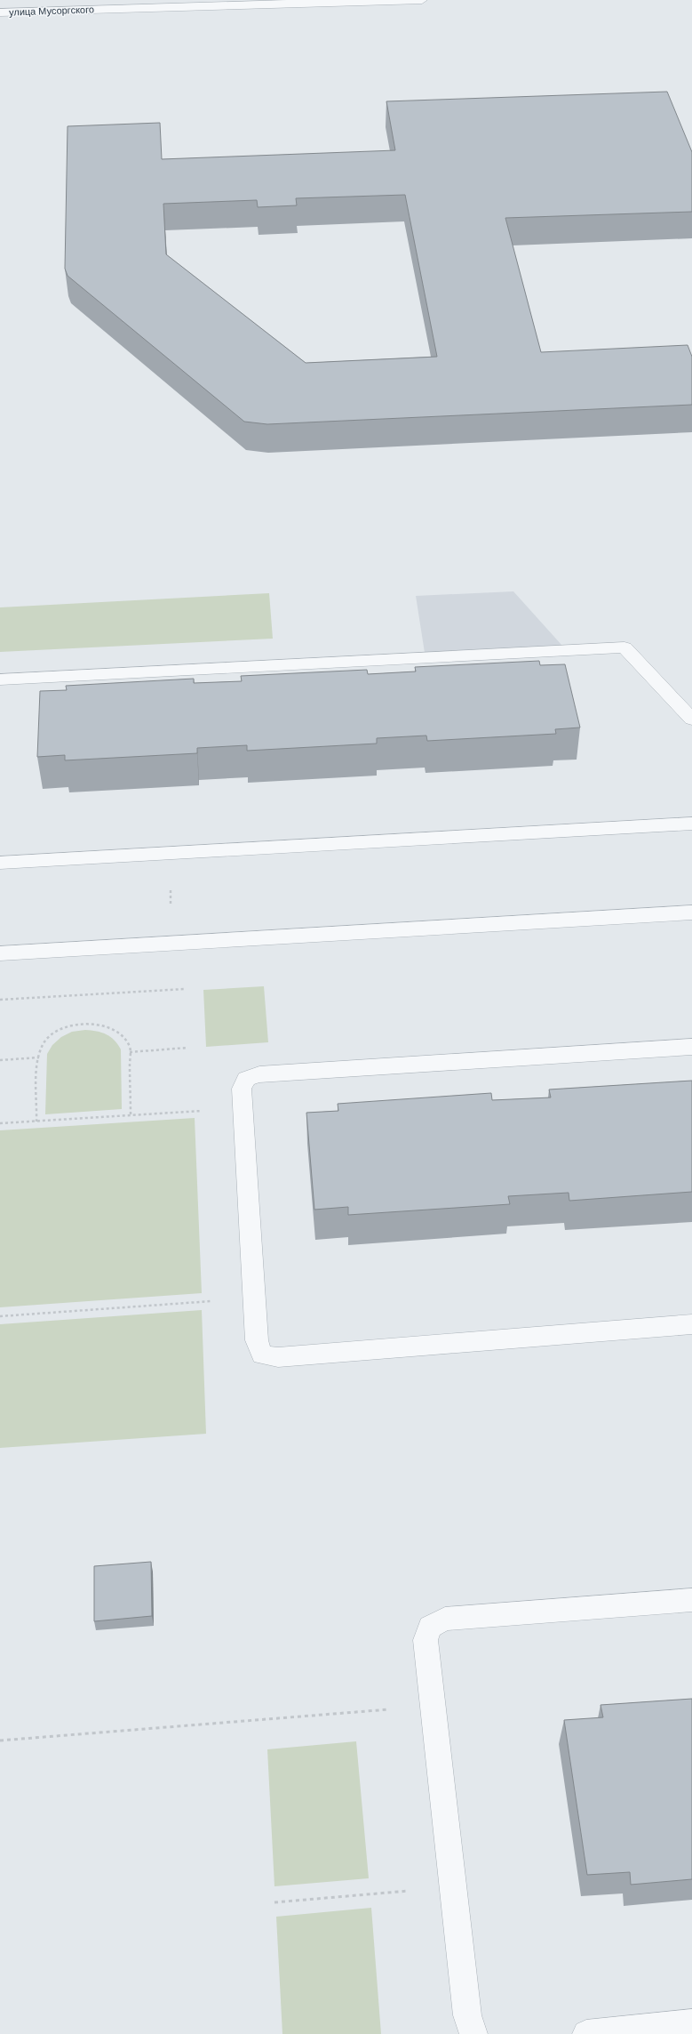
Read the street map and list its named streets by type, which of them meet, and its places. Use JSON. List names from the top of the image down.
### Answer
{
  "streets": {
    "street": ["улица Мусоргского"]
  }
}
